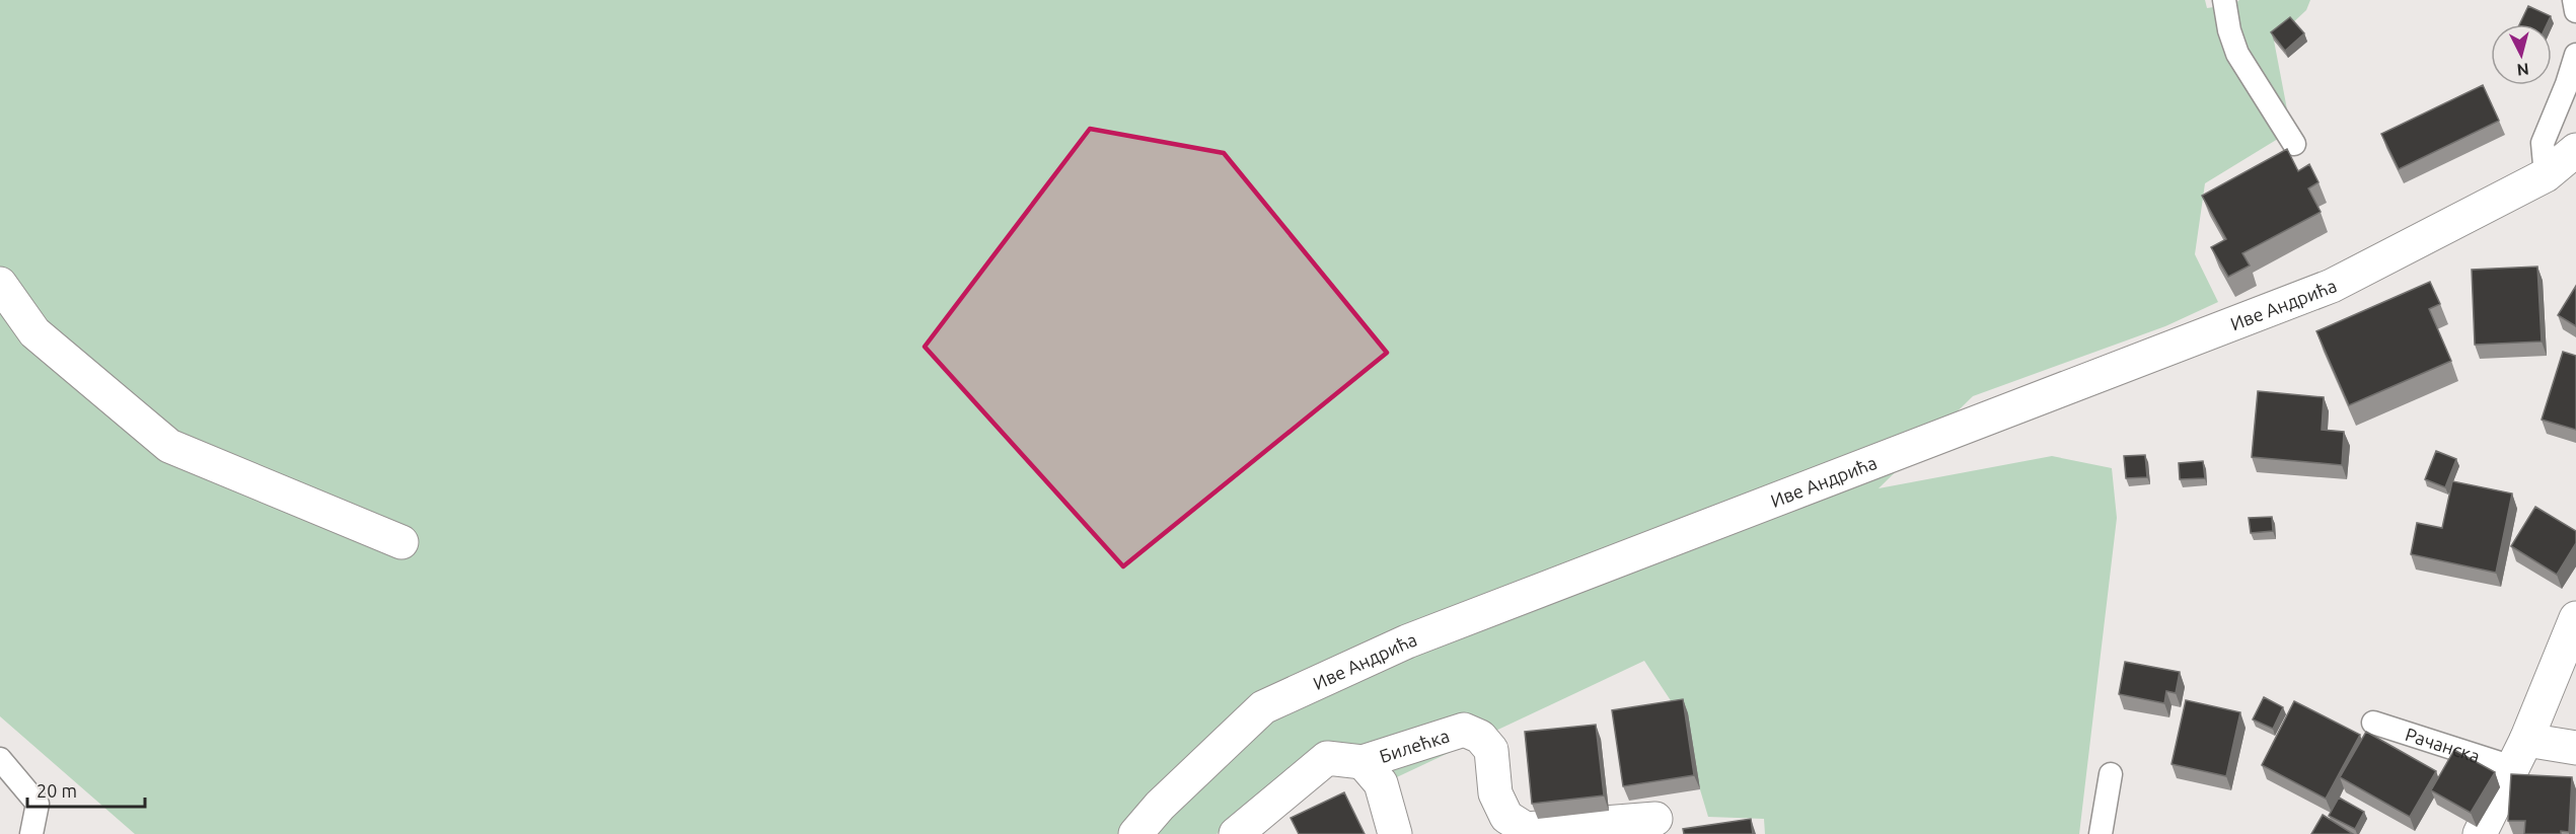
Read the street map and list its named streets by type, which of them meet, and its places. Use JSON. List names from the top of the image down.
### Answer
{
  "streets": {
    "street": ["Иве Андрића", "Билећка", "Рачанска"]
  },
  "scale_bar": "20 m",
  "north": "bottom"
}
